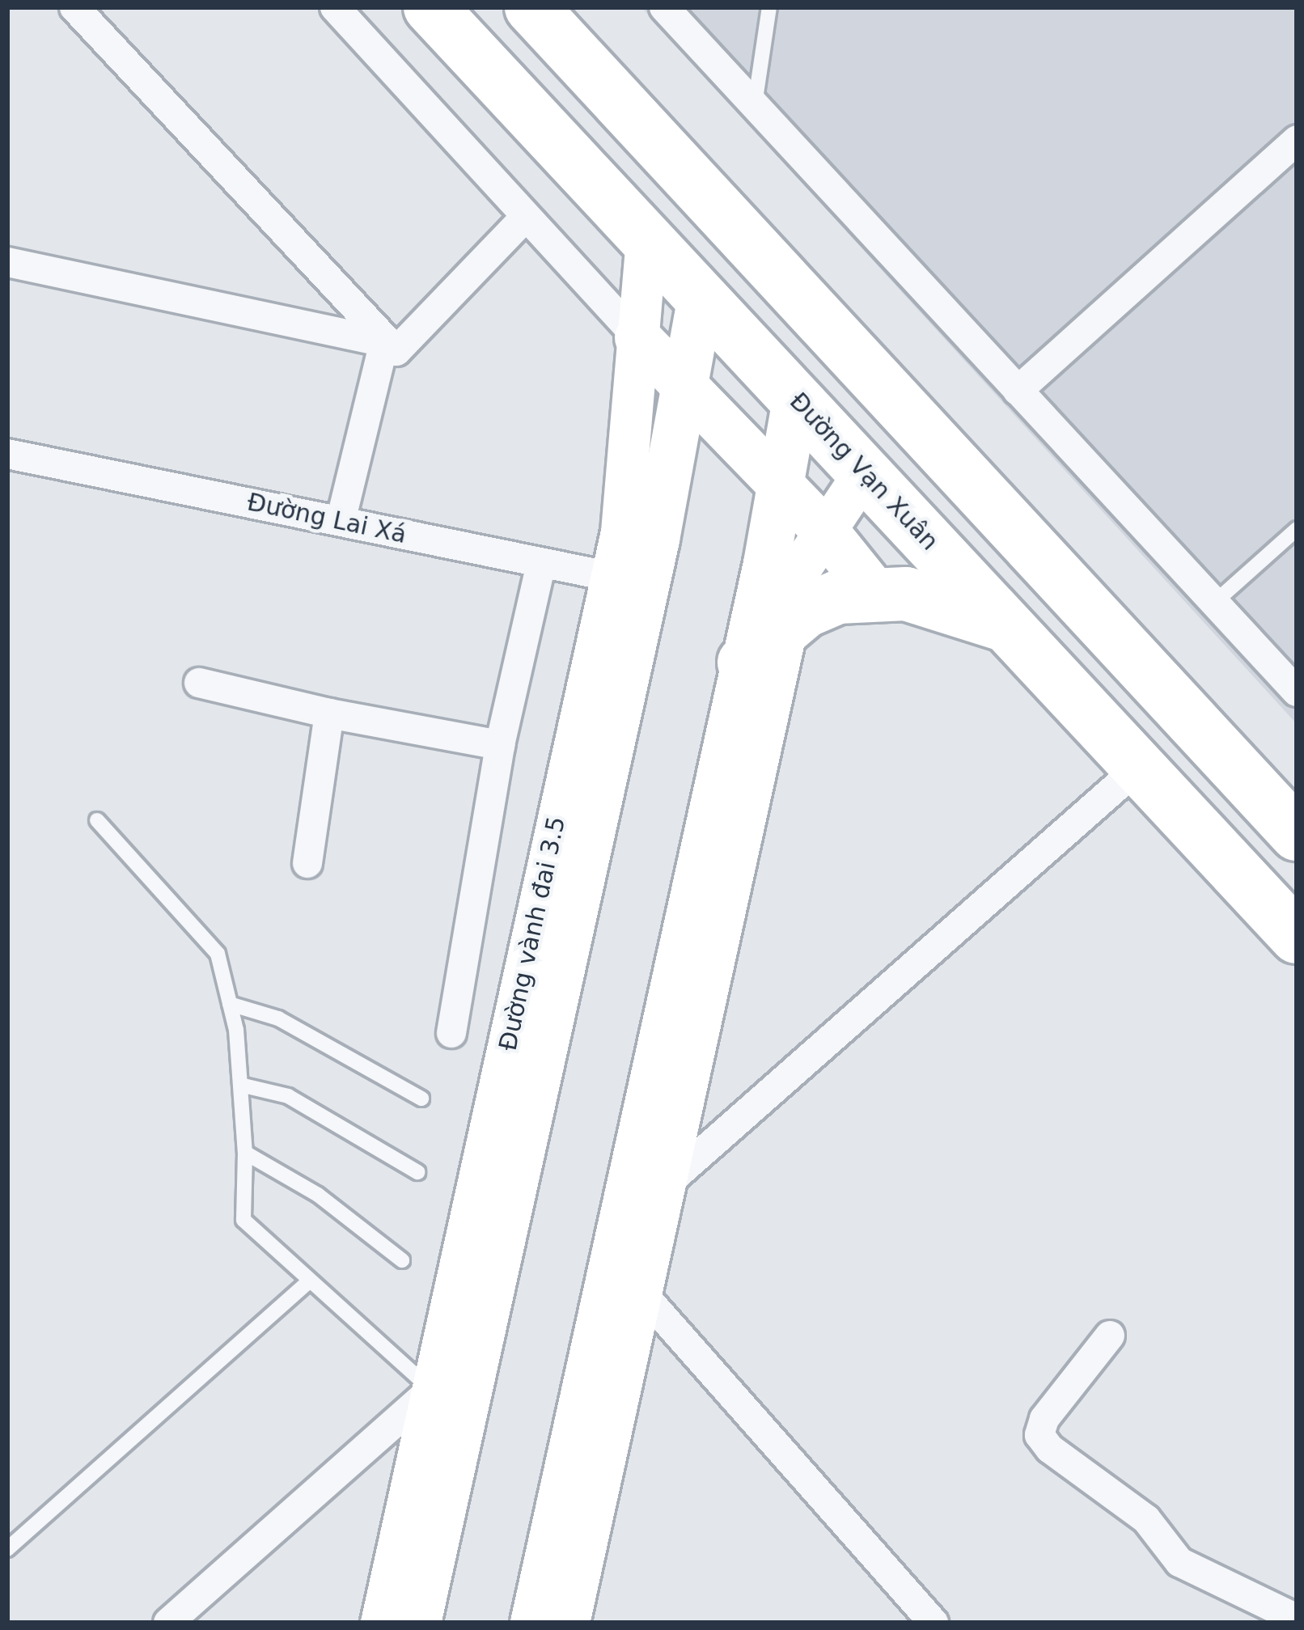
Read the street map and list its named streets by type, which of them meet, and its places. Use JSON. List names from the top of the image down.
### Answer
{
  "streets": {
    "highway": ["Đường Vạn Xuân"],
    "main road": ["Đường vành đai 3.5"],
    "street": ["Đường Lai Xá"]
  },
  "crossings": [
    ["Đường Vạn Xuân", "Đường vành đai 3.5"],
    ["Đường Lai Xá", "Đường vành đai 3.5"]
  ]
}
